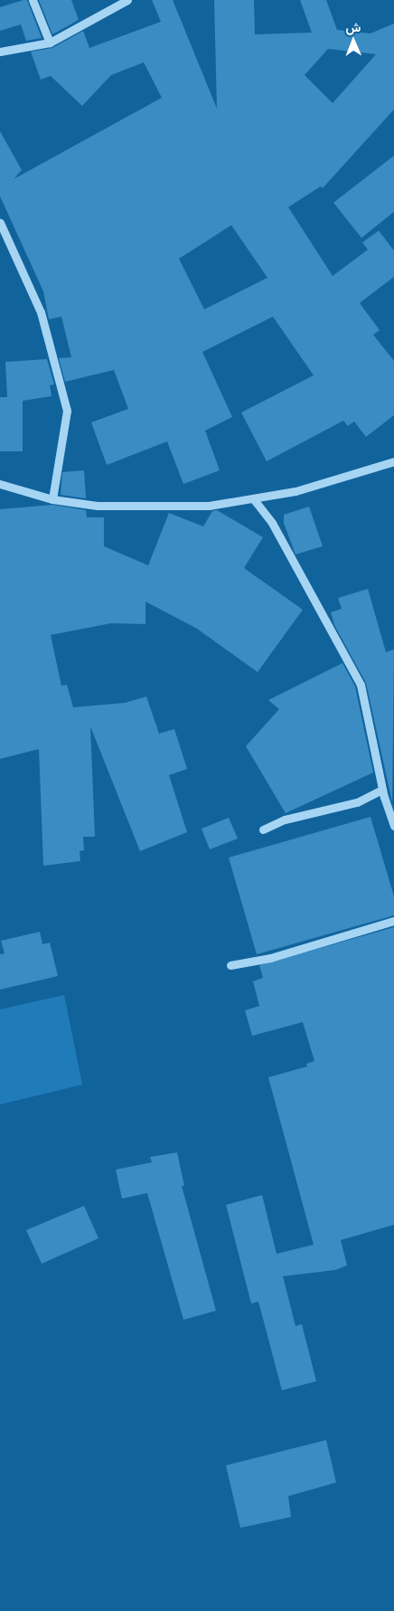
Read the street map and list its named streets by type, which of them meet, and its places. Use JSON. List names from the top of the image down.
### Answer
{
  "north": "top"
}
